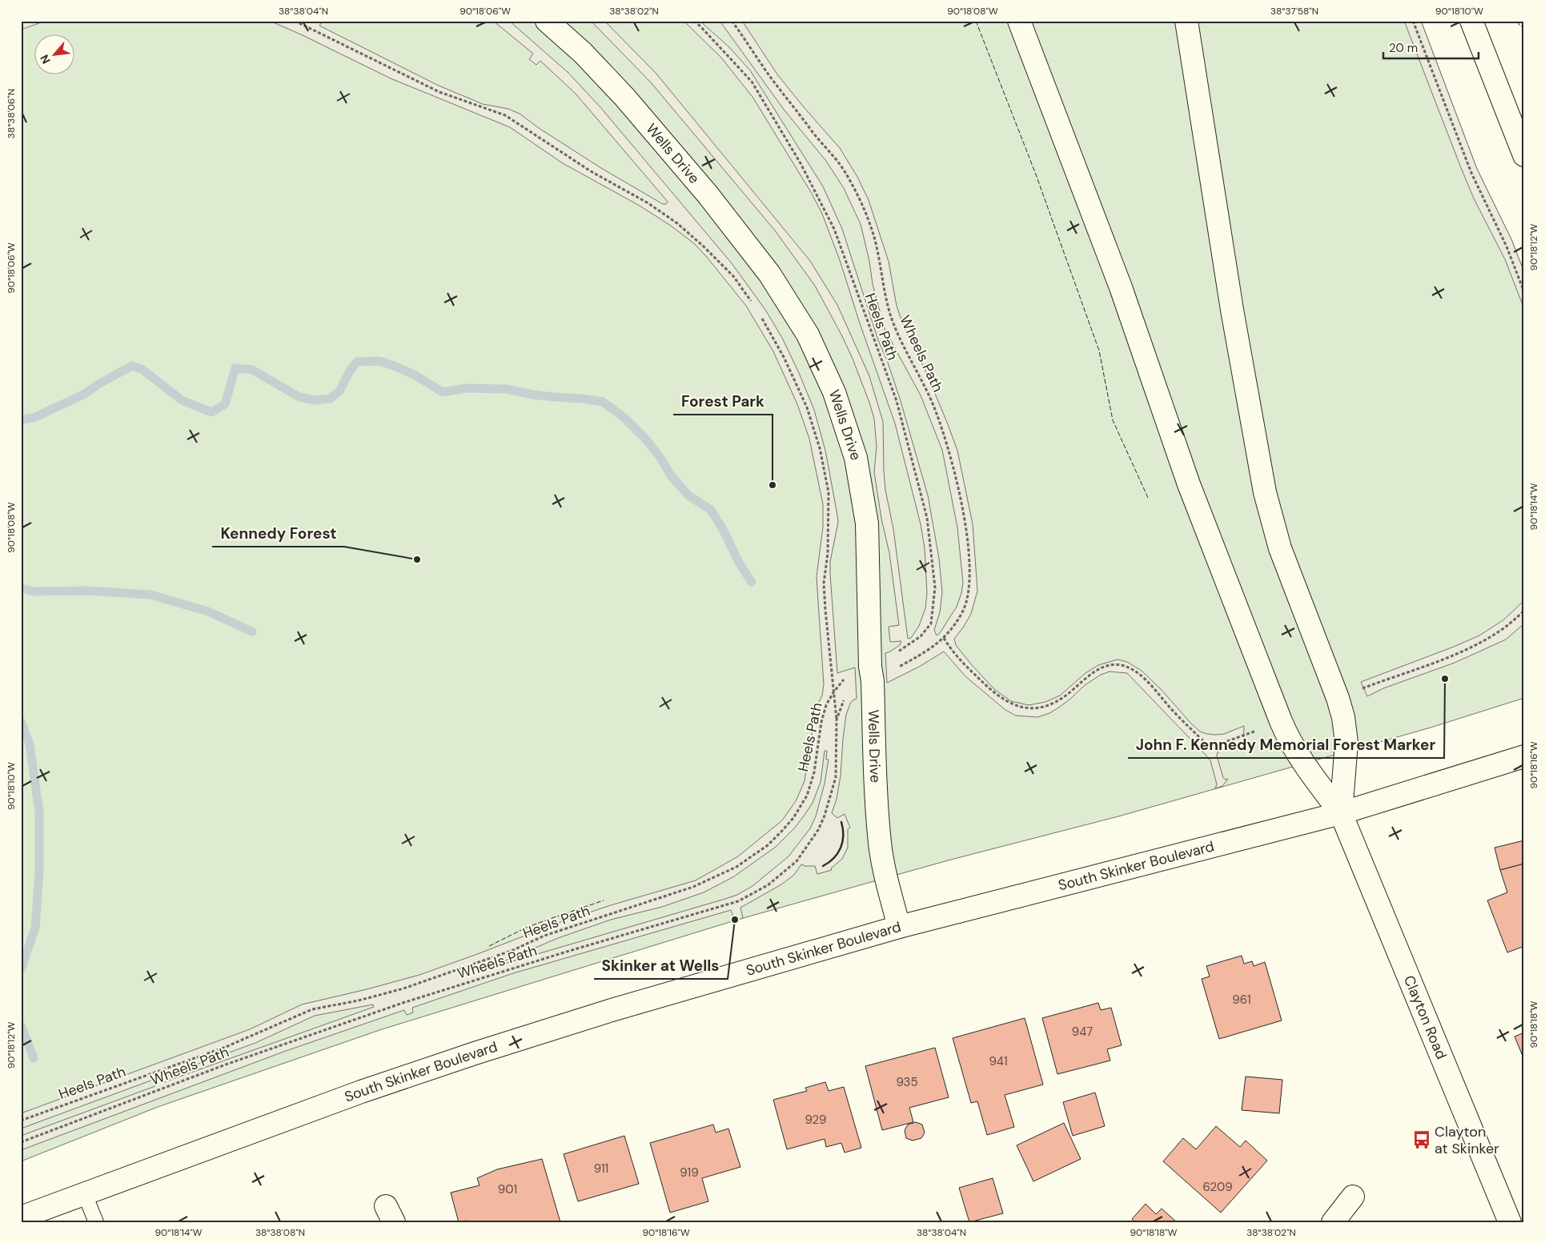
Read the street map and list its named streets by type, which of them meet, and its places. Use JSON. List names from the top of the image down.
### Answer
{
  "streets": {
    "main road": ["Wells Drive", "South Skinker Boulevard", "Clayton Road"],
    "path": ["Heels Path", "Wheels Path"]
  },
  "crossings": [
    ["Wells Drive", "South Skinker Boulevard"],
    ["South Skinker Boulevard", "Clayton Road"]
  ],
  "places": {
    "other": [
      "Forest Park",
      "Kennedy Forest",
      "John F. Kennedy Memorial Forest Marker",
      "Skinker at Wells"
    ],
    "bus stop": ["Clayton at Skinker"]
  },
  "house_numbers": [
    "961",
    "947",
    "941",
    "935",
    "929",
    "911",
    "919",
    "6209",
    "901"
  ],
  "scale_bar": "20 m",
  "north": "bottom left",
  "coordinates": [
    "38°38'04\"N",
    "90°18'06\"W",
    "38°38'02\"N",
    "90°18'08\"W",
    "38°37'58\"N",
    "90°18'10\"W",
    "38°38'06\"N",
    "90°18'12\"W",
    "90°18'14\"W",
    "90°18'16\"W",
    "90°18'18\"W",
    "38°38'08\"N"
  ]
}
